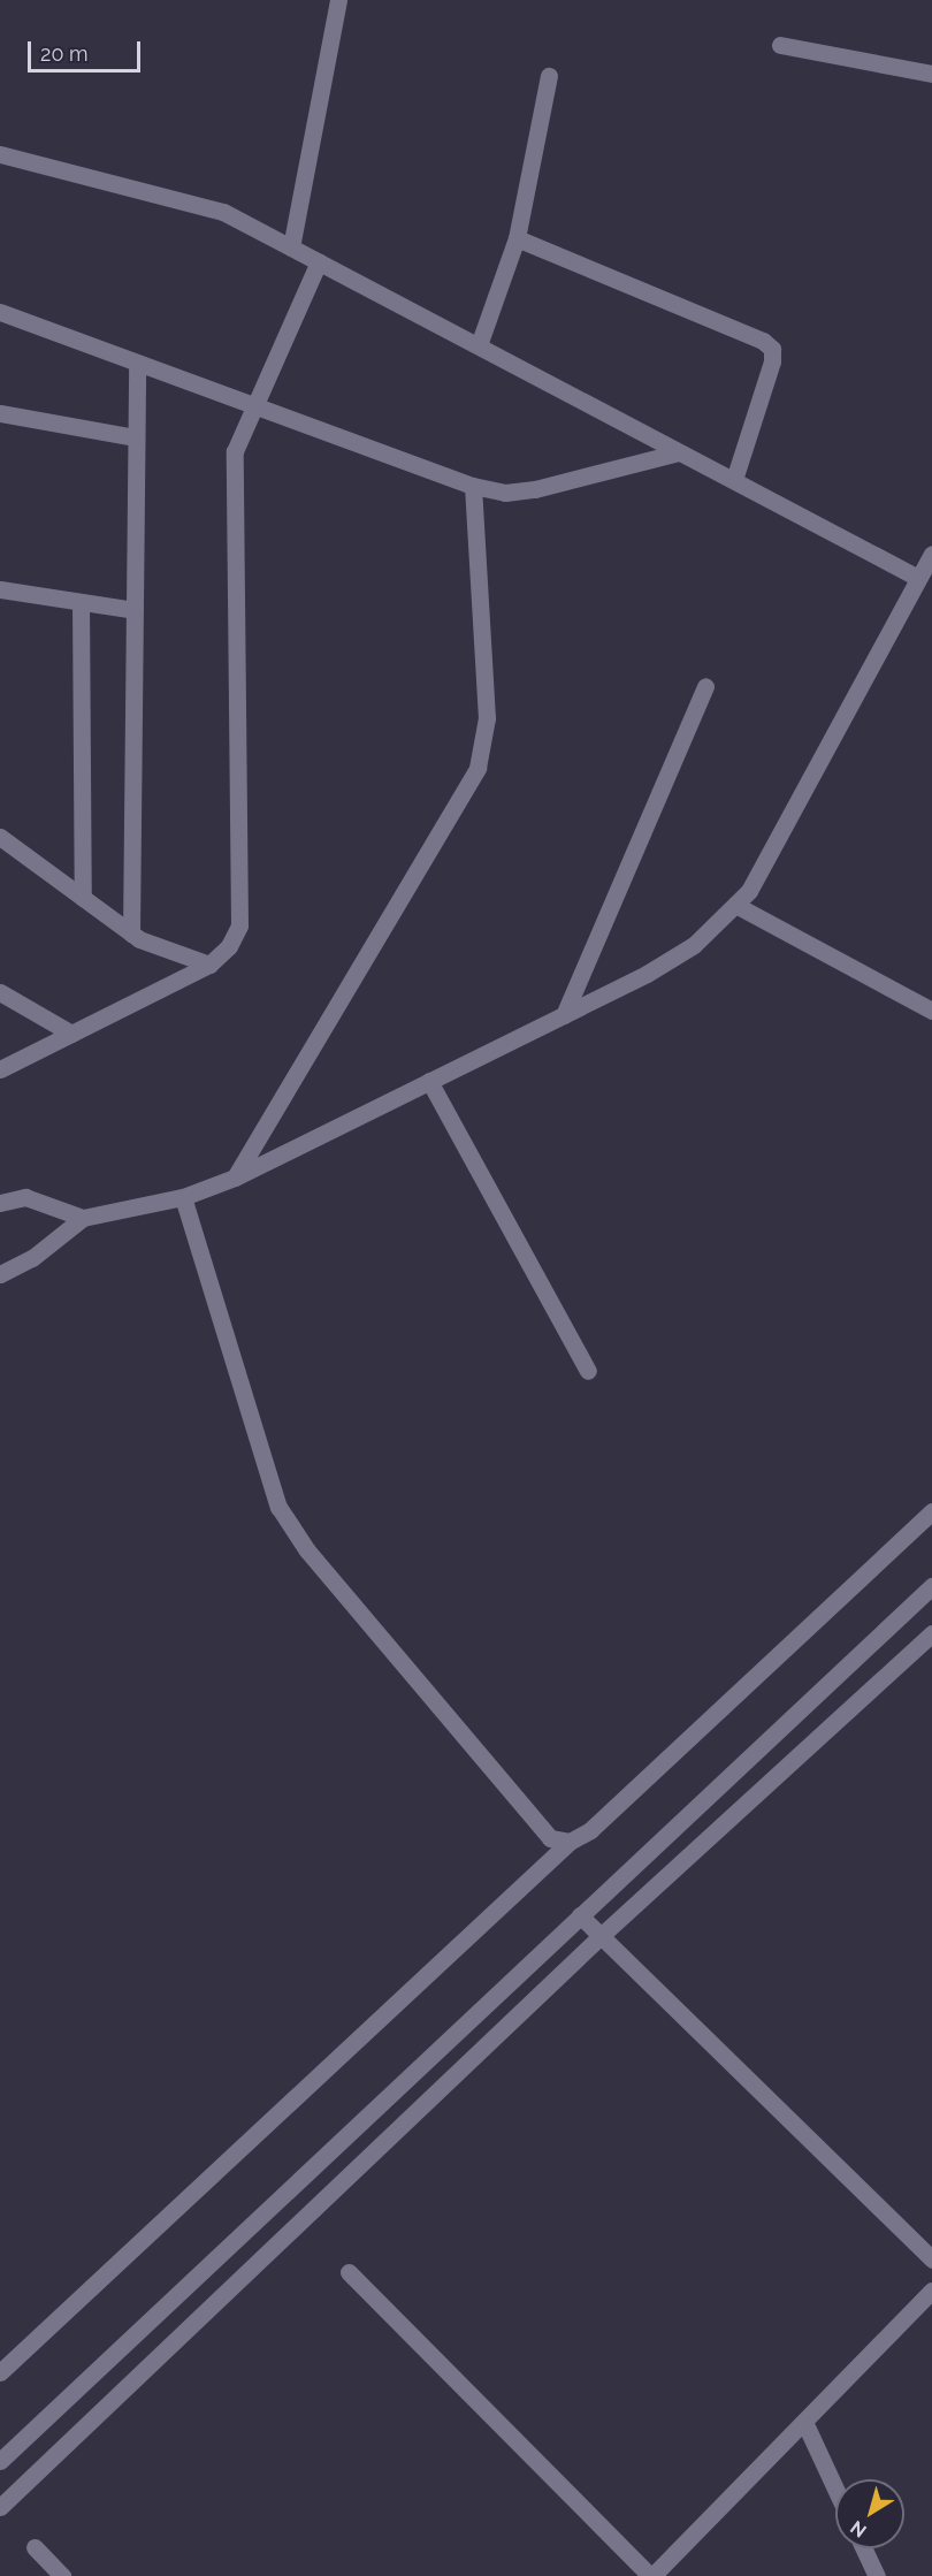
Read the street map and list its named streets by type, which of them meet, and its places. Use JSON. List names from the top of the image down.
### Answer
{
  "scale_bar": "20 m",
  "north": "bottom left"
}
